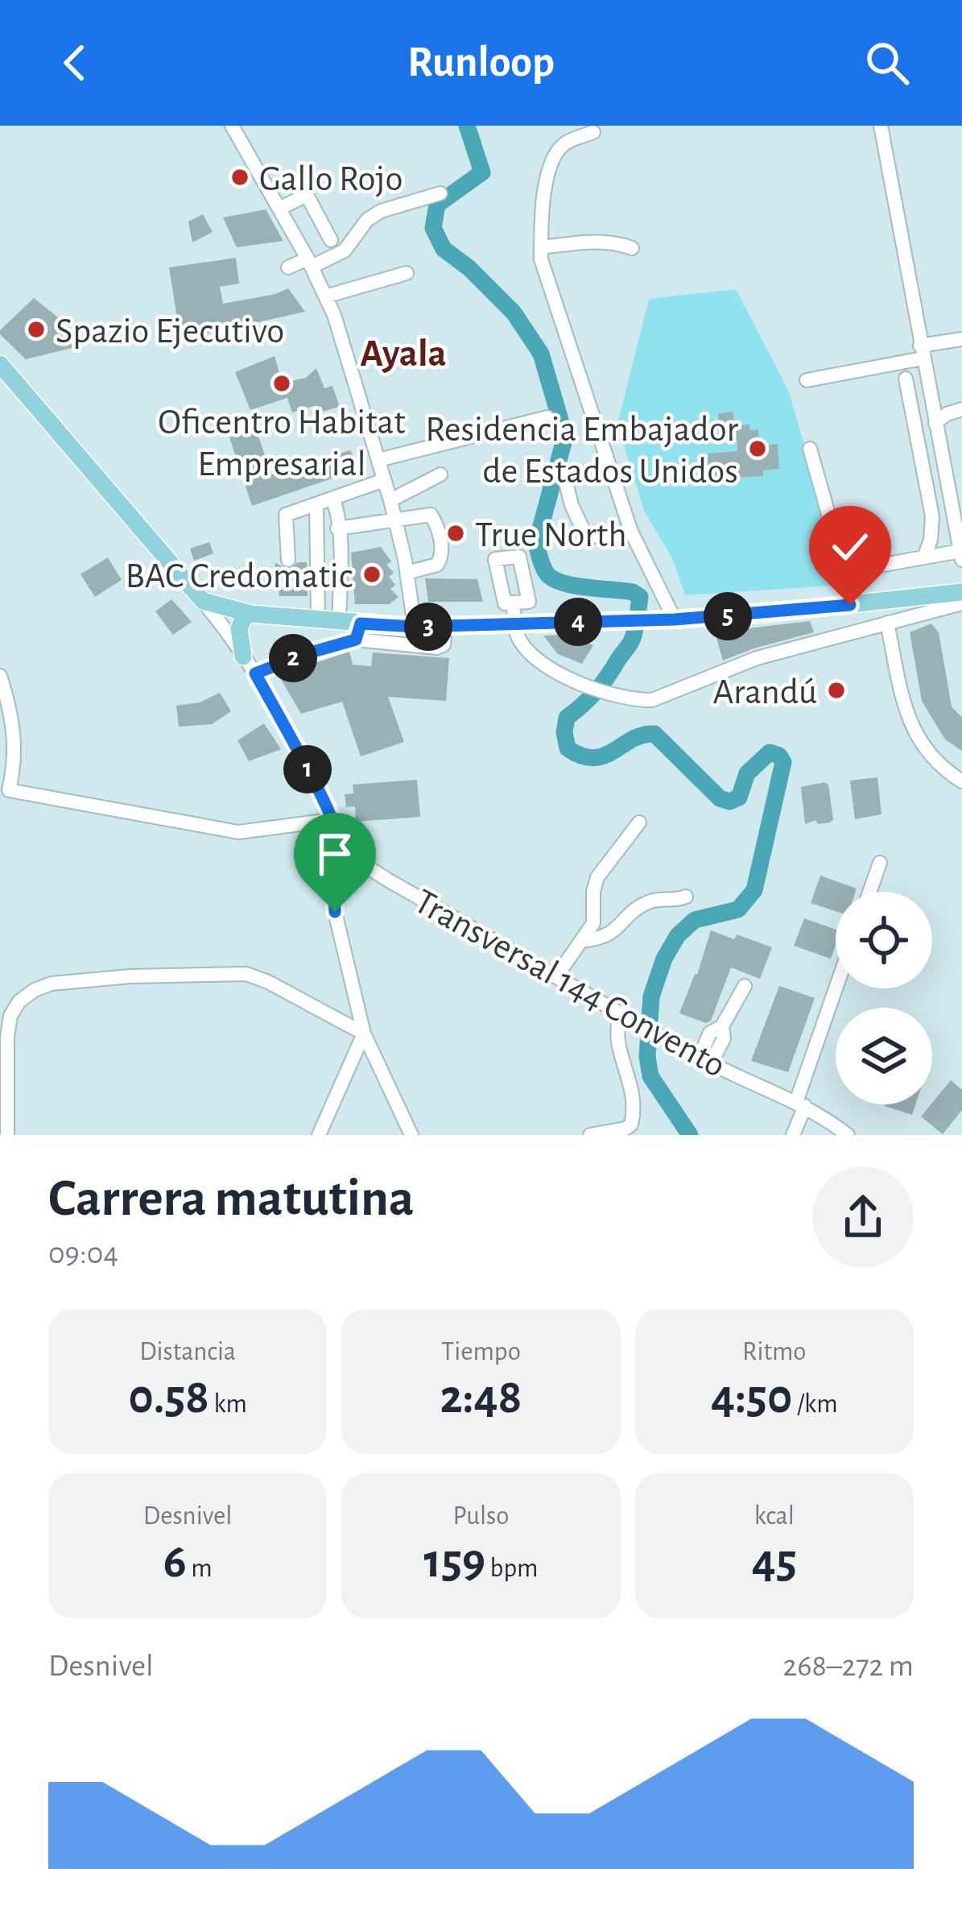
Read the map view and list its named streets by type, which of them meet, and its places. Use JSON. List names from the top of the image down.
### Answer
{
  "streets": {
    "street": ["Transversal 144 Convento"]
  },
  "districts": ["Ayala"],
  "places": [
    "Gallo Rojo",
    "Spazio Ejecutivo",
    "Oficentro Habitat Empresarial",
    "Residencia Embajador de Estados Unidos",
    "True North",
    "BAC Credomatic",
    "Arandú"
  ],
  "page": {
    "header": "Runloop",
    "pins": [
      "5",
      "4",
      "3",
      "2",
      "1"
    ],
    "heading": ["Carrera matutina", "09:04"],
    "stats": [
      ["Distancia", "0.58 km"],
      ["Tiempo", "2:48"],
      ["Ritmo", "4:50 /km"],
      ["Desnivel", "6 m"],
      ["Pulso", "159 bpm"],
      ["kcal", "45"]
    ],
    "chart": ["Desnivel", "268–272 m"]
  }
}
